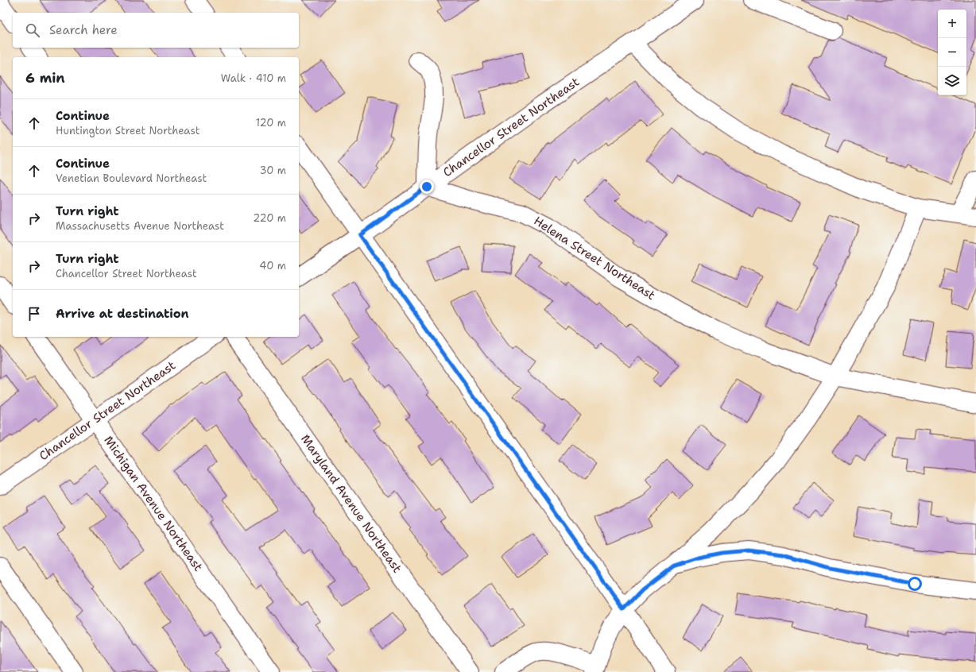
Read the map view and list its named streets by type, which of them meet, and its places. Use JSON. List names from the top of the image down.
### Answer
{
  "streets": {
    "street": [
      "Chancellor Street Northeast",
      "Helena Street Northeast",
      "Michigan Avenue Northeast",
      "Maryland Avenue Northeast"
    ]
  },
  "crossings": [
    ["Chancellor Street Northeast", "Helena Street Northeast"],
    ["Chancellor Street Northeast", "Michigan Avenue Northeast"]
  ],
  "page": {
    "map_buttons": ["+", "−"],
    "search": "Search here",
    "heading": ["6 min", "Walk · 410 m"],
    "list": [
      ["Continue", "Huntington Street Northeast", "120 m"],
      ["Continue", "Venetian Boulevard Northeast", "30 m"],
      ["Turn right", "Massachusetts Avenue Northeast", "220 m"],
      ["Turn right", "Chancellor Street Northeast", "40 m"],
      "Arrive at destination"
    ]
  }
}
